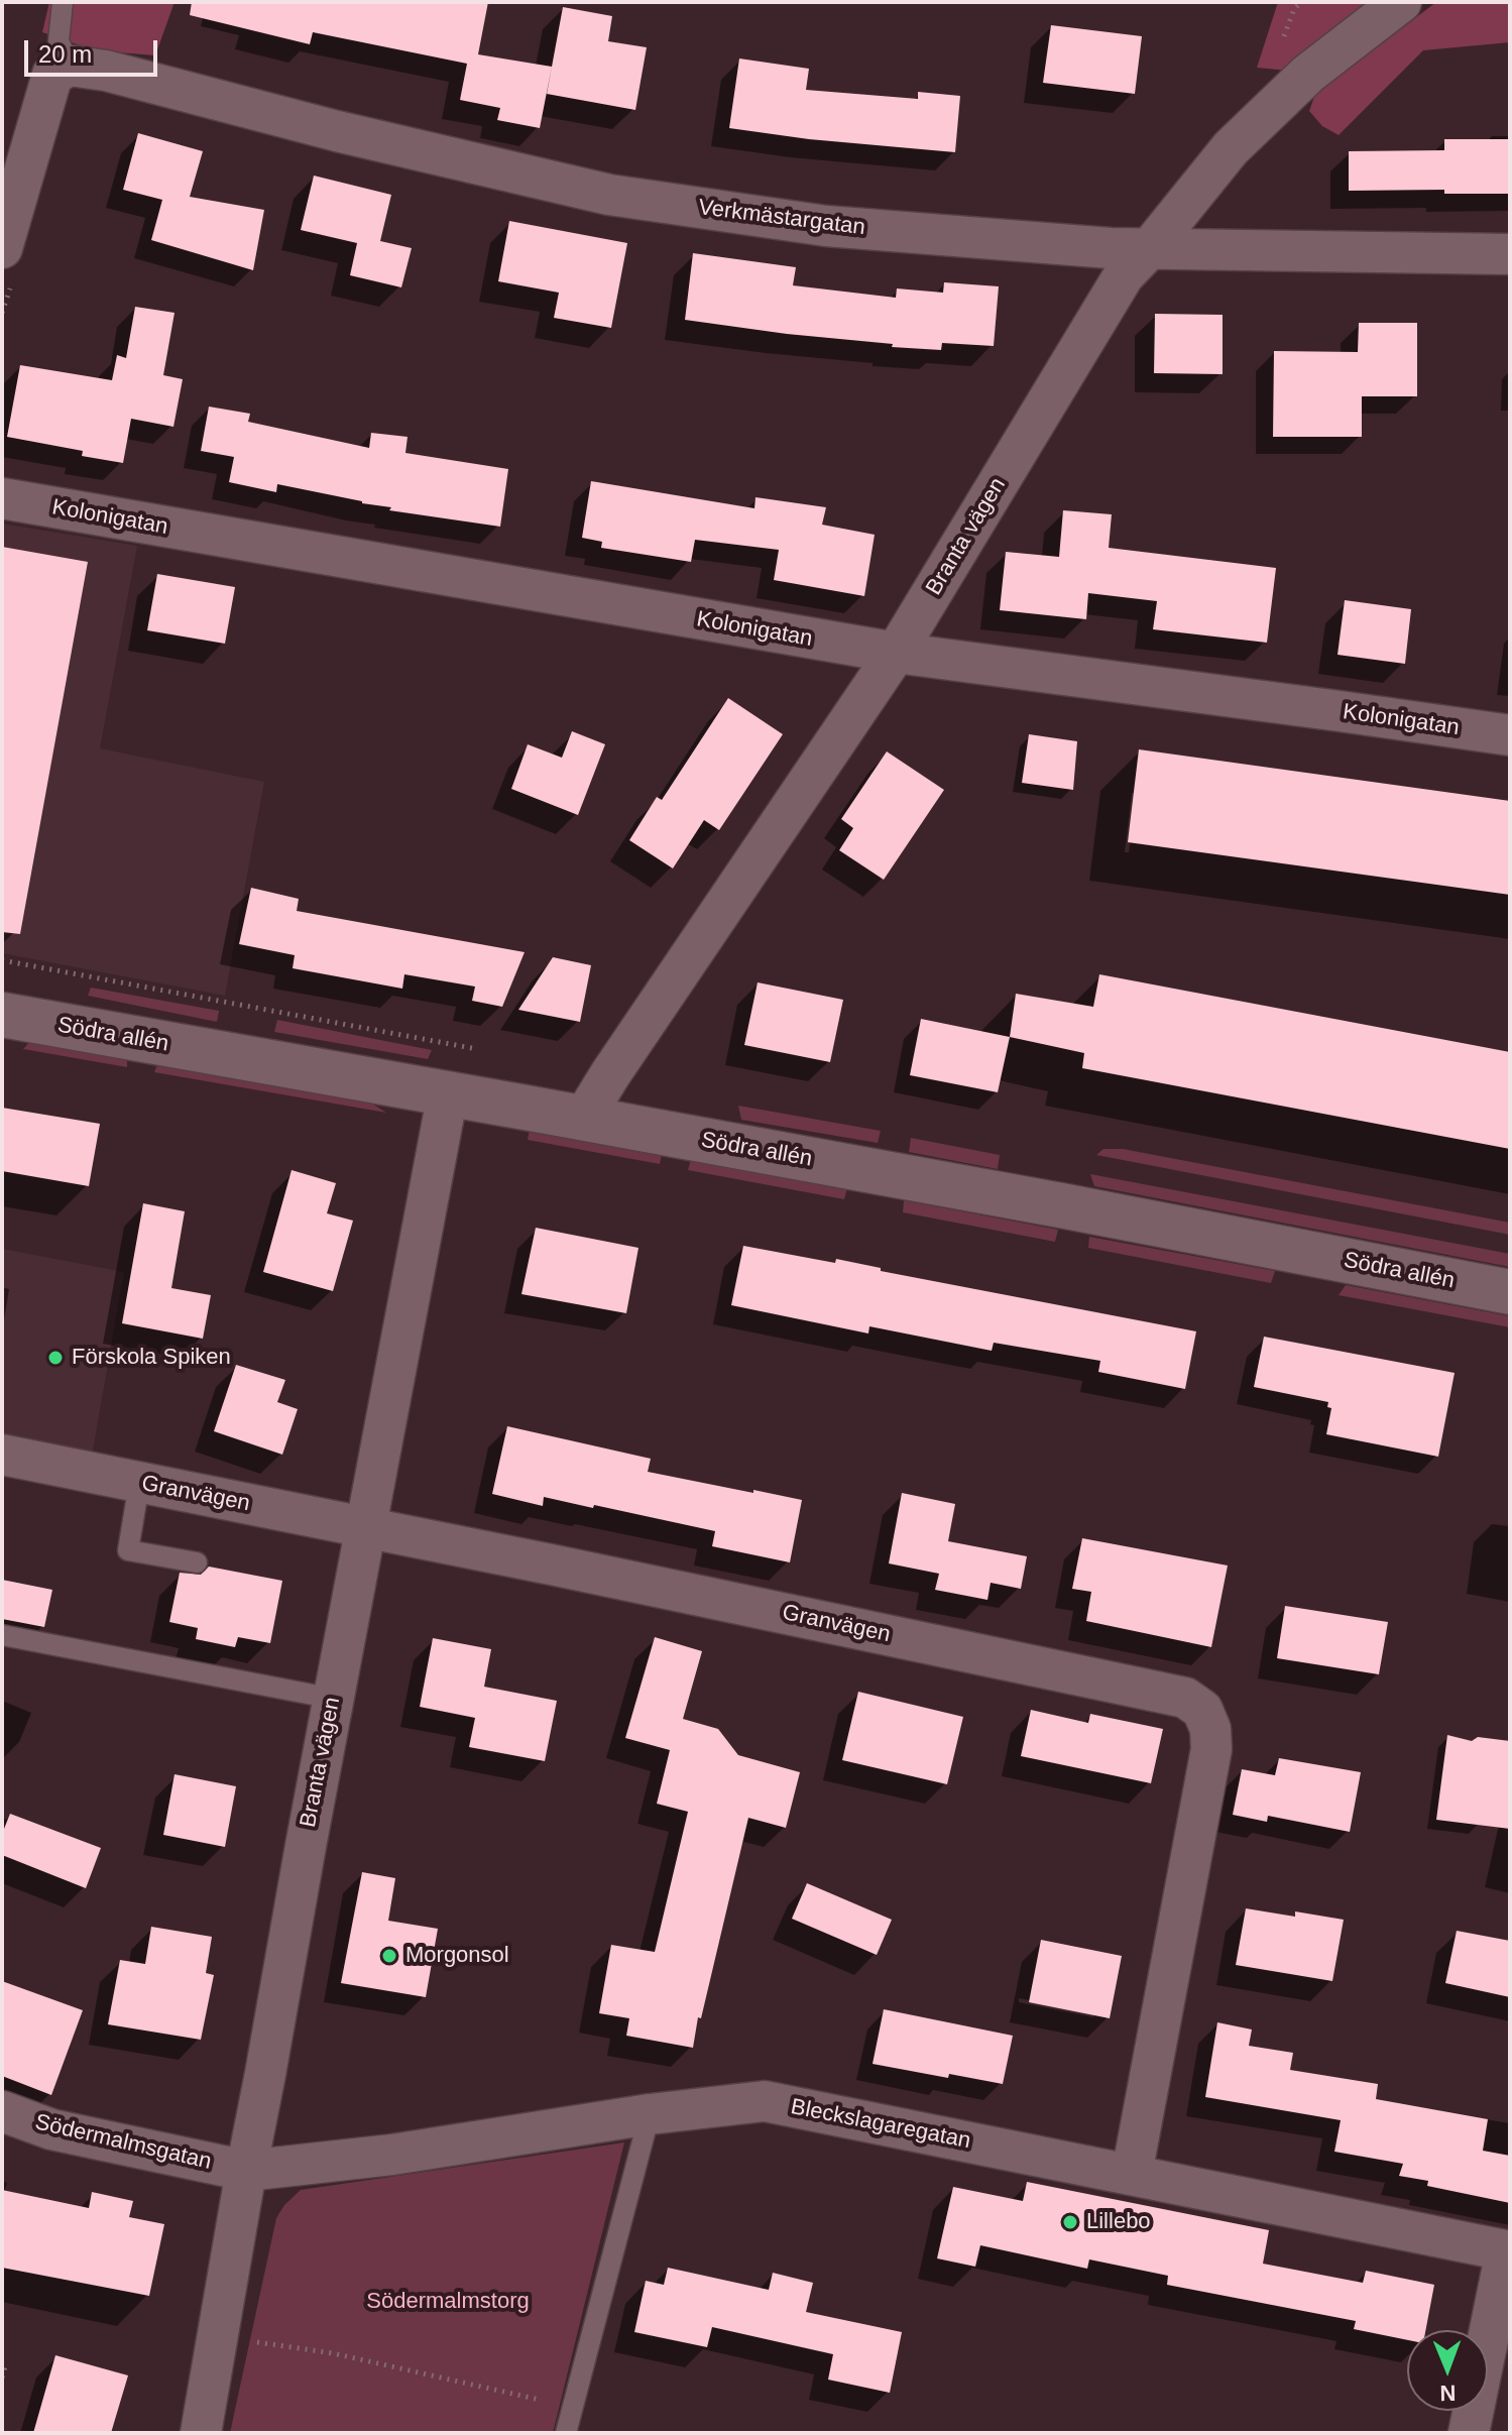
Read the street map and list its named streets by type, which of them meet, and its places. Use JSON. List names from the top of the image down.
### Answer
{
  "streets": {
    "street": [
      "Verkmästargatan",
      "Kolonigatan",
      "Branta vägen",
      "Södra allén",
      "Granvägen",
      "Bleckslagaregatan",
      "Södermalmsgatan"
    ]
  },
  "crossings": [
    ["Verkmästargatan", "Branta vägen"],
    ["Kolonigatan", "Branta vägen"],
    ["Branta vägen", "Södra allén"],
    ["Branta vägen", "Granvägen"],
    ["Branta vägen", "Bleckslagaregatan"],
    ["Branta vägen", "Södermalmsgatan"],
    ["Granvägen", "Bleckslagaregatan"],
    ["Bleckslagaregatan", "Södermalmsgatan"]
  ],
  "parks": ["Södermalmstorg"],
  "places": ["Förskola Spiken", "Morgonsol", "Lillebo"],
  "scale_bar": "20 m",
  "north": "bottom"
}
